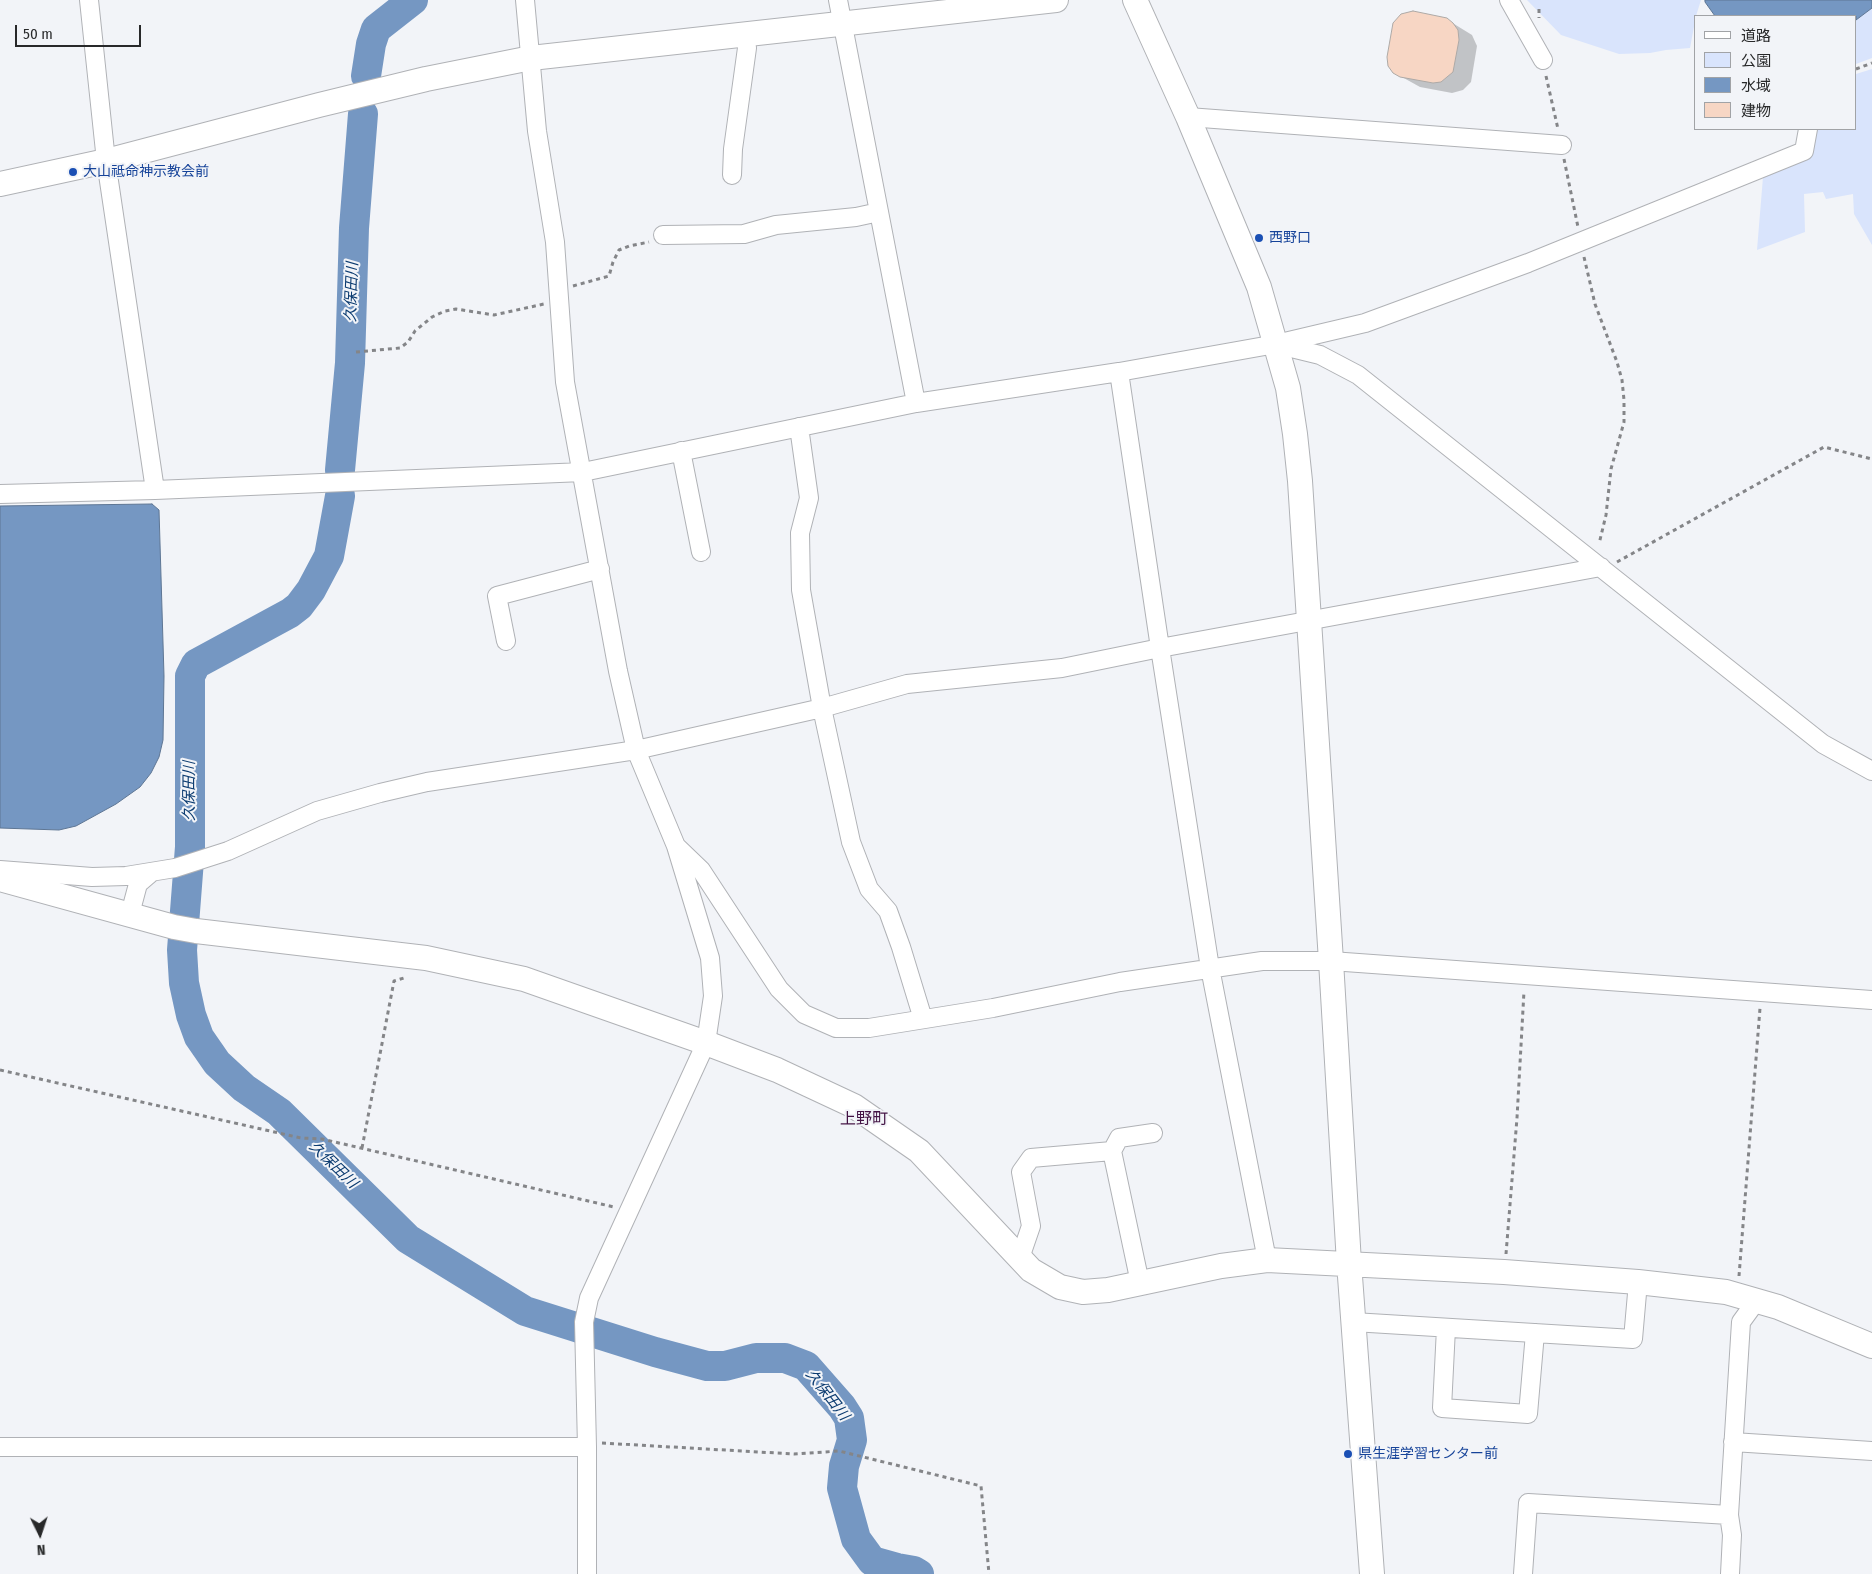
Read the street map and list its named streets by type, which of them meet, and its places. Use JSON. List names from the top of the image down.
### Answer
{
  "districts": ["上野町"],
  "water": ["久保田川"],
  "places": ["大山祗命神示教会前", "西野口", "県生涯学習センター前"],
  "legend": [
    "道路",
    "公園",
    "水域",
    "建物"
  ],
  "scale_bar": "50 m",
  "north": "bottom"
}
